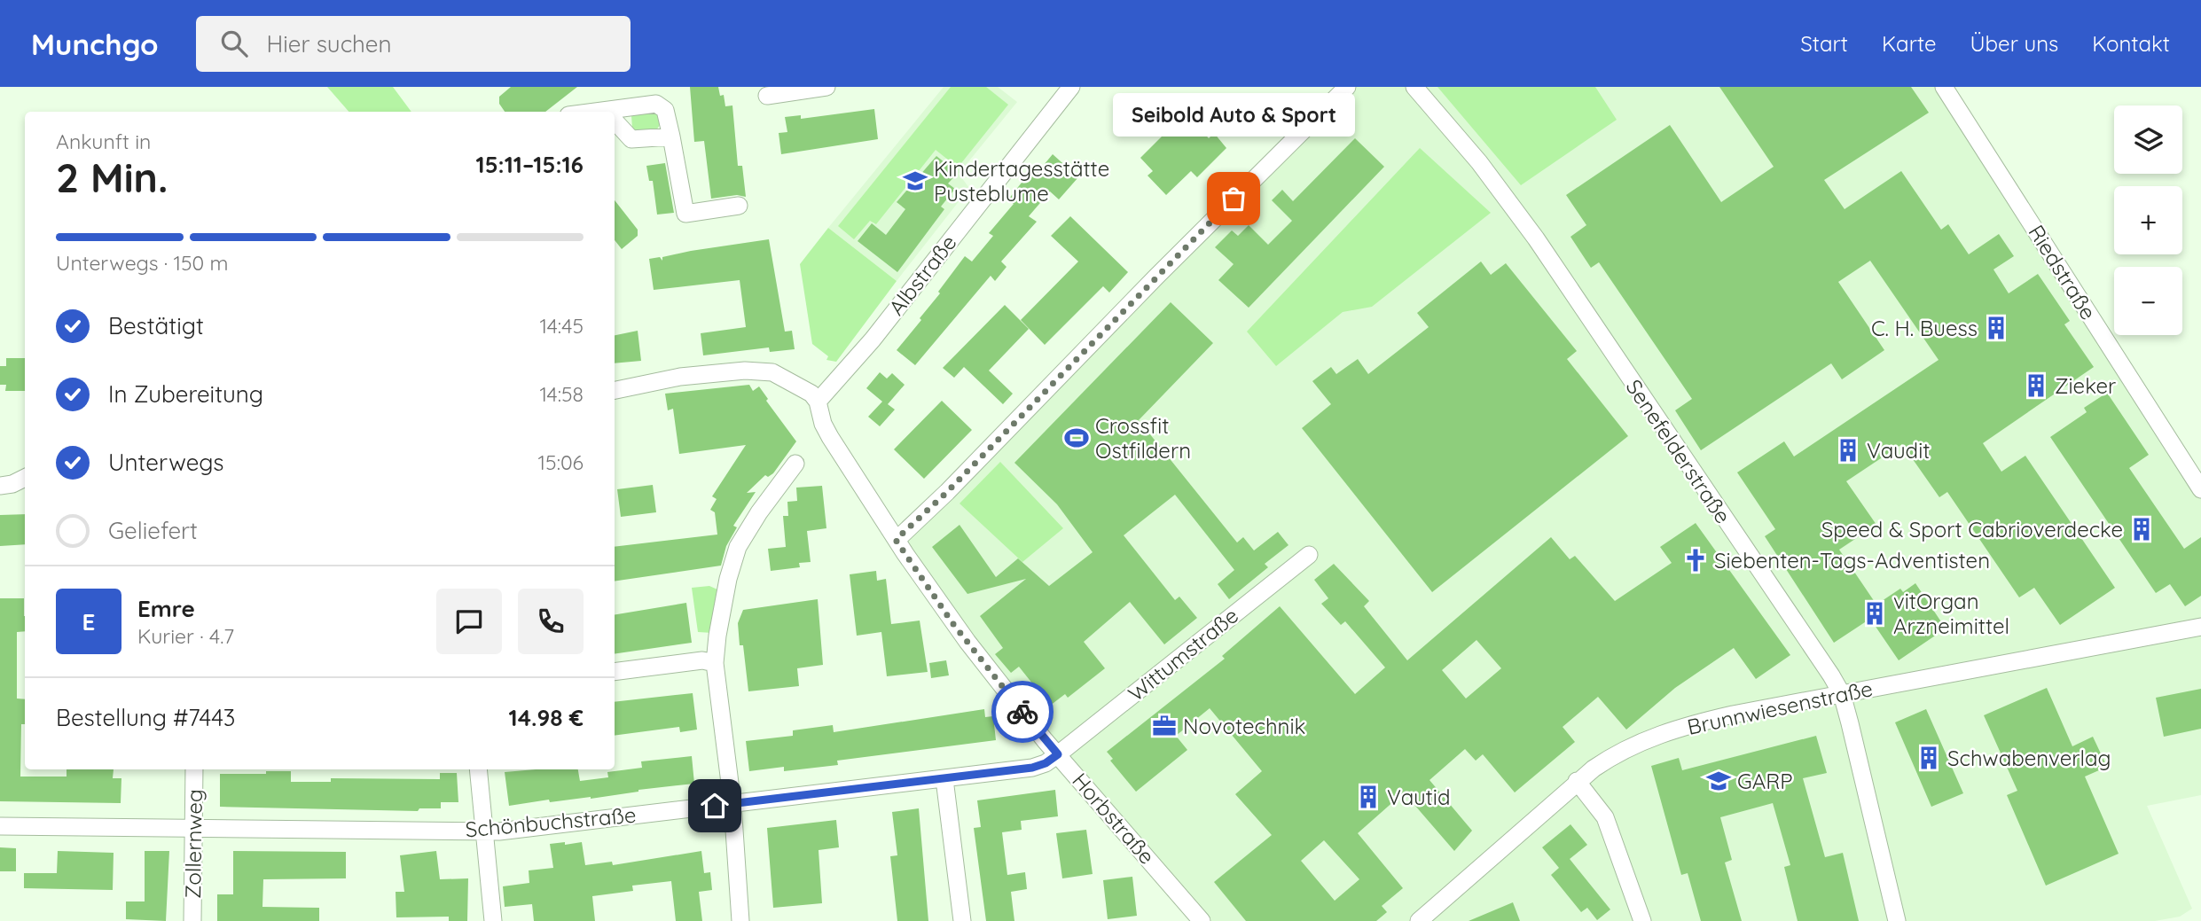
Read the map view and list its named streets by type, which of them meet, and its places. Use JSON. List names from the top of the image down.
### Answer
{
  "streets": {
    "street": [
      "Riedstraße",
      "Albstraße",
      "Senefelderstraße",
      "Wittumstraße",
      "Brunnwiesenstraße",
      "Horbstraße",
      "Schönbuchstraße",
      "Zollernweg"
    ]
  },
  "crossings": [
    ["Albstraße", "Horbstraße"],
    ["Senefelderstraße", "Brunnwiesenstraße"],
    ["Wittumstraße", "Horbstraße"],
    ["Wittumstraße", "Schönbuchstraße"],
    ["Horbstraße", "Schönbuchstraße"],
    ["Schönbuchstraße", "Zollernweg"]
  ],
  "places": {
    "school or university": ["Kindertagesstätte Pusteblume", "GARP"],
    "other": ["Seibold Auto & Sport"],
    "building": [
      "C. H. Buess",
      "Zieker",
      "Vaudit",
      "Speed & Sport Cabrioverdecke",
      "vitOrgan Arzneimittel",
      "Schwabenverlag",
      "Vautid"
    ],
    "sports": ["Crossfit Ostfildern"],
    "church": ["Siebenten-Tags-Adventisten"],
    "office": ["Novotechnik"]
  },
  "page": {
    "header": "Munchgo",
    "search": "Hier suchen",
    "nav": [
      "Start",
      "Karte",
      "Über uns",
      "Kontakt"
    ],
    "bubble": "Seibold Auto & Sport",
    "map_buttons": ["+", "−"],
    "heading": ["2 Min.", "Ankunft in", "15:11–15:16"],
    "panel": [
      "Emre",
      "Kurier · 4.7",
      "Bestellung #7443",
      "14.98 €"
    ],
    "bar": "Unterwegs · 150 m",
    "list": [
      ["Bestätigt", "14:45"],
      ["In Zubereitung", "14:58"],
      ["Unterwegs", "15:06"],
      "Geliefert"
    ],
    "round": "E"
  }
}
